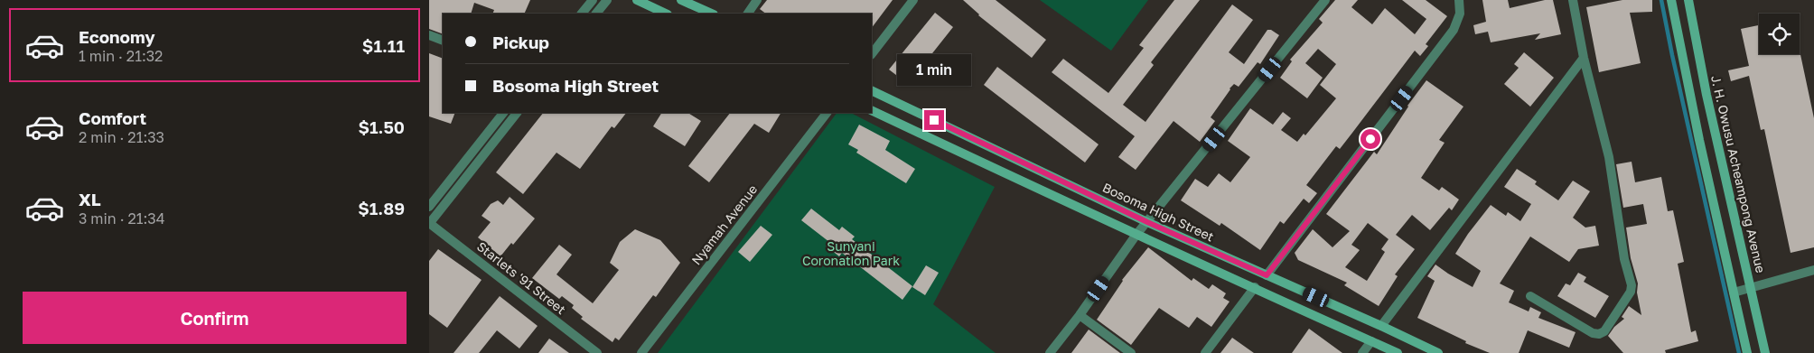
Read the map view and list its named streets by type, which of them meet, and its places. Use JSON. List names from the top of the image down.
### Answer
{
  "streets": {
    "street": [
      "J. H. Owusu Acheampong Avenue",
      "Bosoma High Street",
      "Nyamah Avenue",
      "Starlets '91 Street"
    ]
  },
  "parks": ["Sunyani Coronation Park"],
  "page": {
    "list": [
      {
        "name": "Economy",
        "note": "1 min · 21:32",
        "value": "$1.11"
      },
      {
        "name": "Comfort",
        "note": "2 min · 21:33",
        "value": "$1.50"
      },
      {
        "name": "XL",
        "note": "3 min · 21:34",
        "value": "$1.89"
      }
    ],
    "banner": ["Pickup", "Bosoma High Street"],
    "bubble": "1 min",
    "buttons": "Confirm"
  }
}
